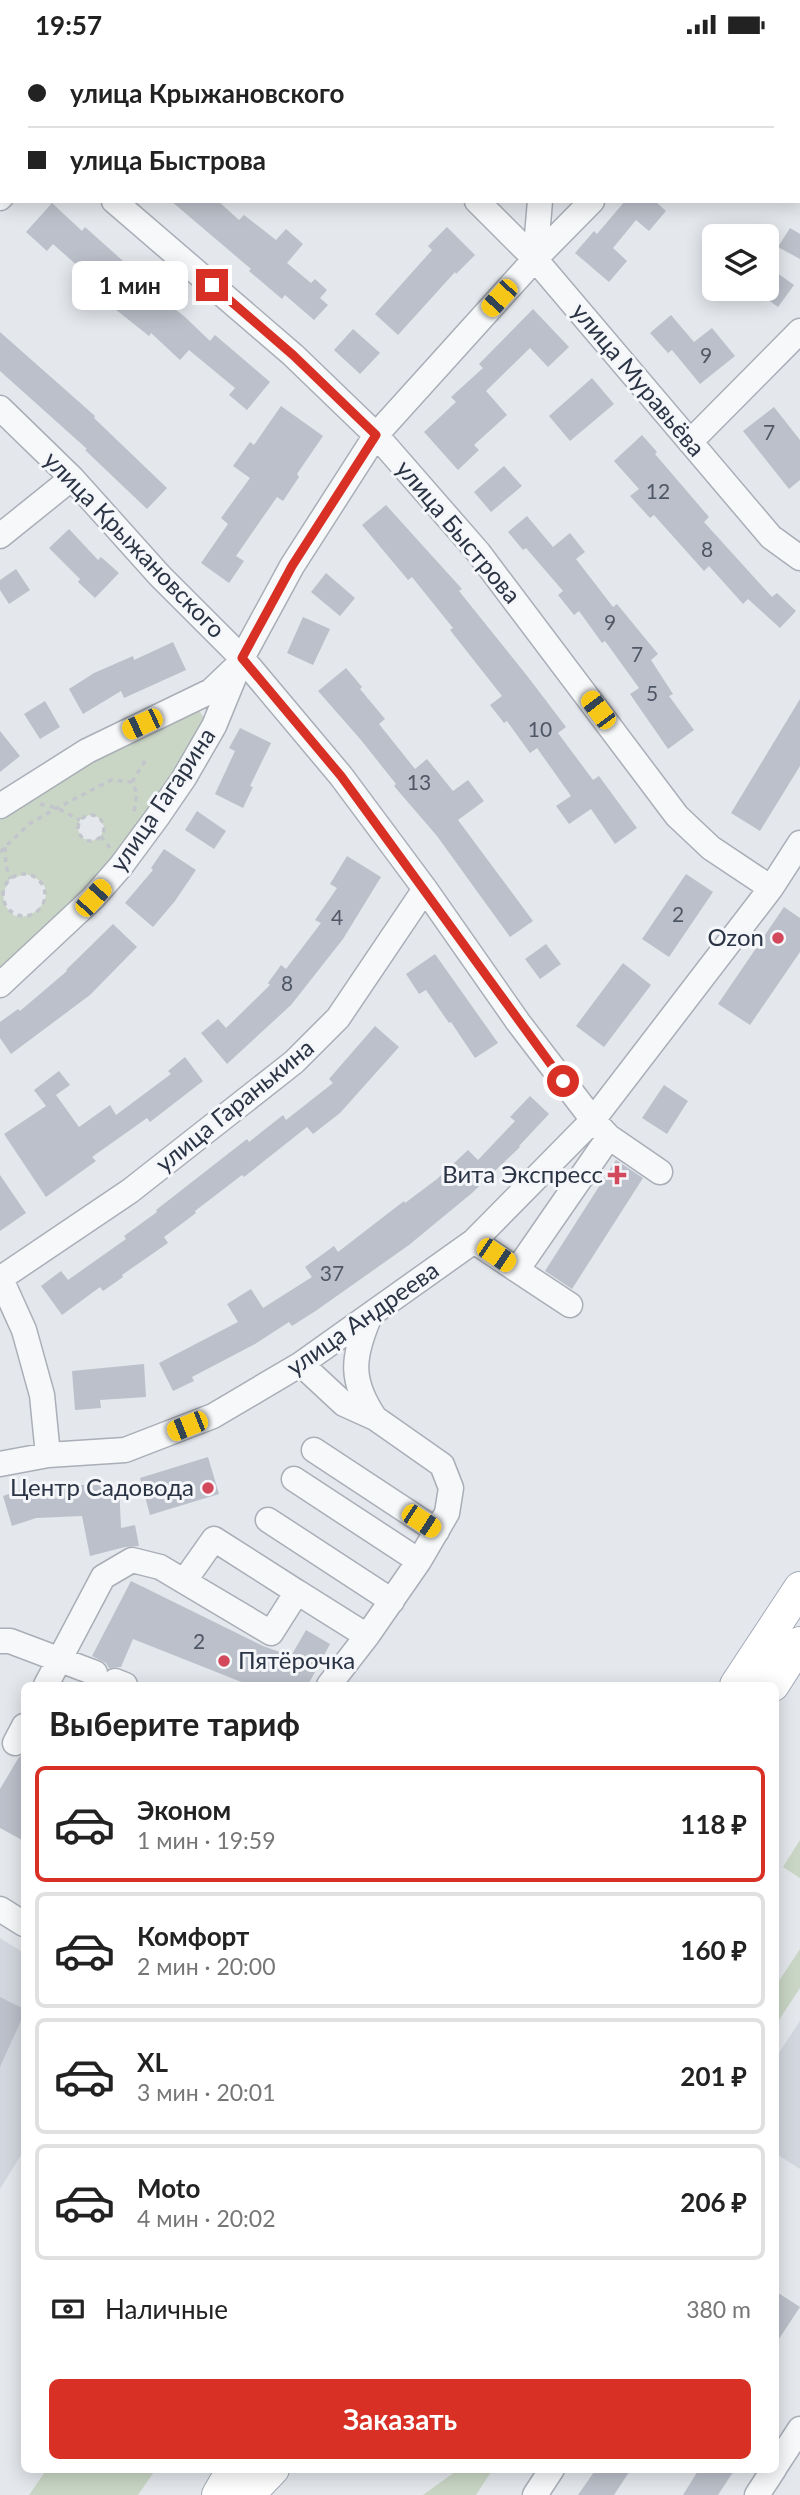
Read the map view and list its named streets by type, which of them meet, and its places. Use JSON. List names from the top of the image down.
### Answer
{
  "streets": {
    "street": [
      "улица Муравьёва",
      "улица Быстрова",
      "улица Крыжановского",
      "улица Гагарина",
      "улица Гаранькина",
      "улица Андреева"
    ]
  },
  "crossings": [
    ["улица Муравьёва", "улица Гагарина"],
    ["улица Быстрова", "улица Гагарина"],
    ["улица Быстрова", "улица Андреева"],
    ["улица Крыжановского", "улица Гагарина"],
    ["улица Крыжановского", "улица Гаранькина"],
    ["улица Крыжановского", "улица Андреева"]
  ],
  "places": {
    "other": ["Ozon", "Центр Садовода", "Пятёрочка"],
    "health": ["Вита Экспресс"]
  },
  "house_numbers": [
    "9",
    "7",
    "12",
    "8",
    "9",
    "7",
    "5",
    "10",
    "13",
    "2",
    "4",
    "8",
    "37",
    "2"
  ],
  "page": {
    "status": "19:57",
    "banner": ["улица Крыжановского", "улица Быстрова"],
    "bubble": "1 мин",
    "heading": "Выберите тариф",
    "list": [
      {
        "name": "Эконом",
        "note": "1 мин · 19:59",
        "value": "118 ₽"
      },
      {
        "name": "Комфорт",
        "note": "2 мин · 20:00",
        "value": "160 ₽"
      },
      {
        "name": "XL",
        "note": "3 мин · 20:01",
        "value": "201 ₽"
      },
      {
        "name": "Moto",
        "note": "4 мин · 20:02",
        "value": "206 ₽"
      }
    ],
    "pay": ["Наличные", "380 m"],
    "buttons": "Заказать"
  }
}
